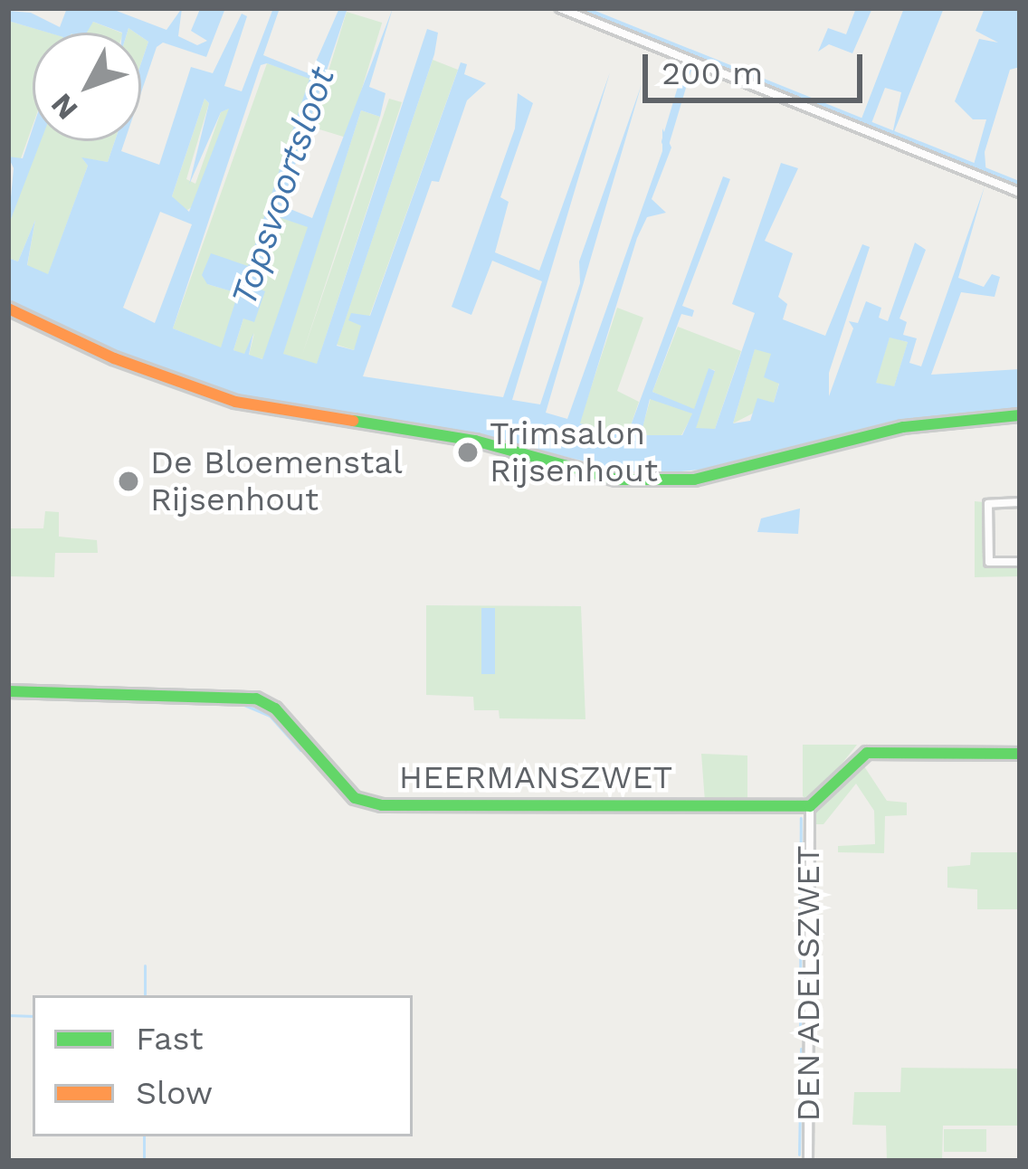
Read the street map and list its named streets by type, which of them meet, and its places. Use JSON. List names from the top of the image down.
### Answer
{
  "streets": {
    "street": ["HEERMANSZWET", "DEN ADELSZWET"]
  },
  "crossings": [
    ["HEERMANSZWET", "DEN ADELSZWET"]
  ],
  "water": ["Topsvoortsloot"],
  "places": ["Trimsalon Rijsenhout", "De Bloemenstal Rijsenhout"],
  "legend": ["Fast", "Slow"],
  "scale_bar": "200 m",
  "north": "bottom left"
}
